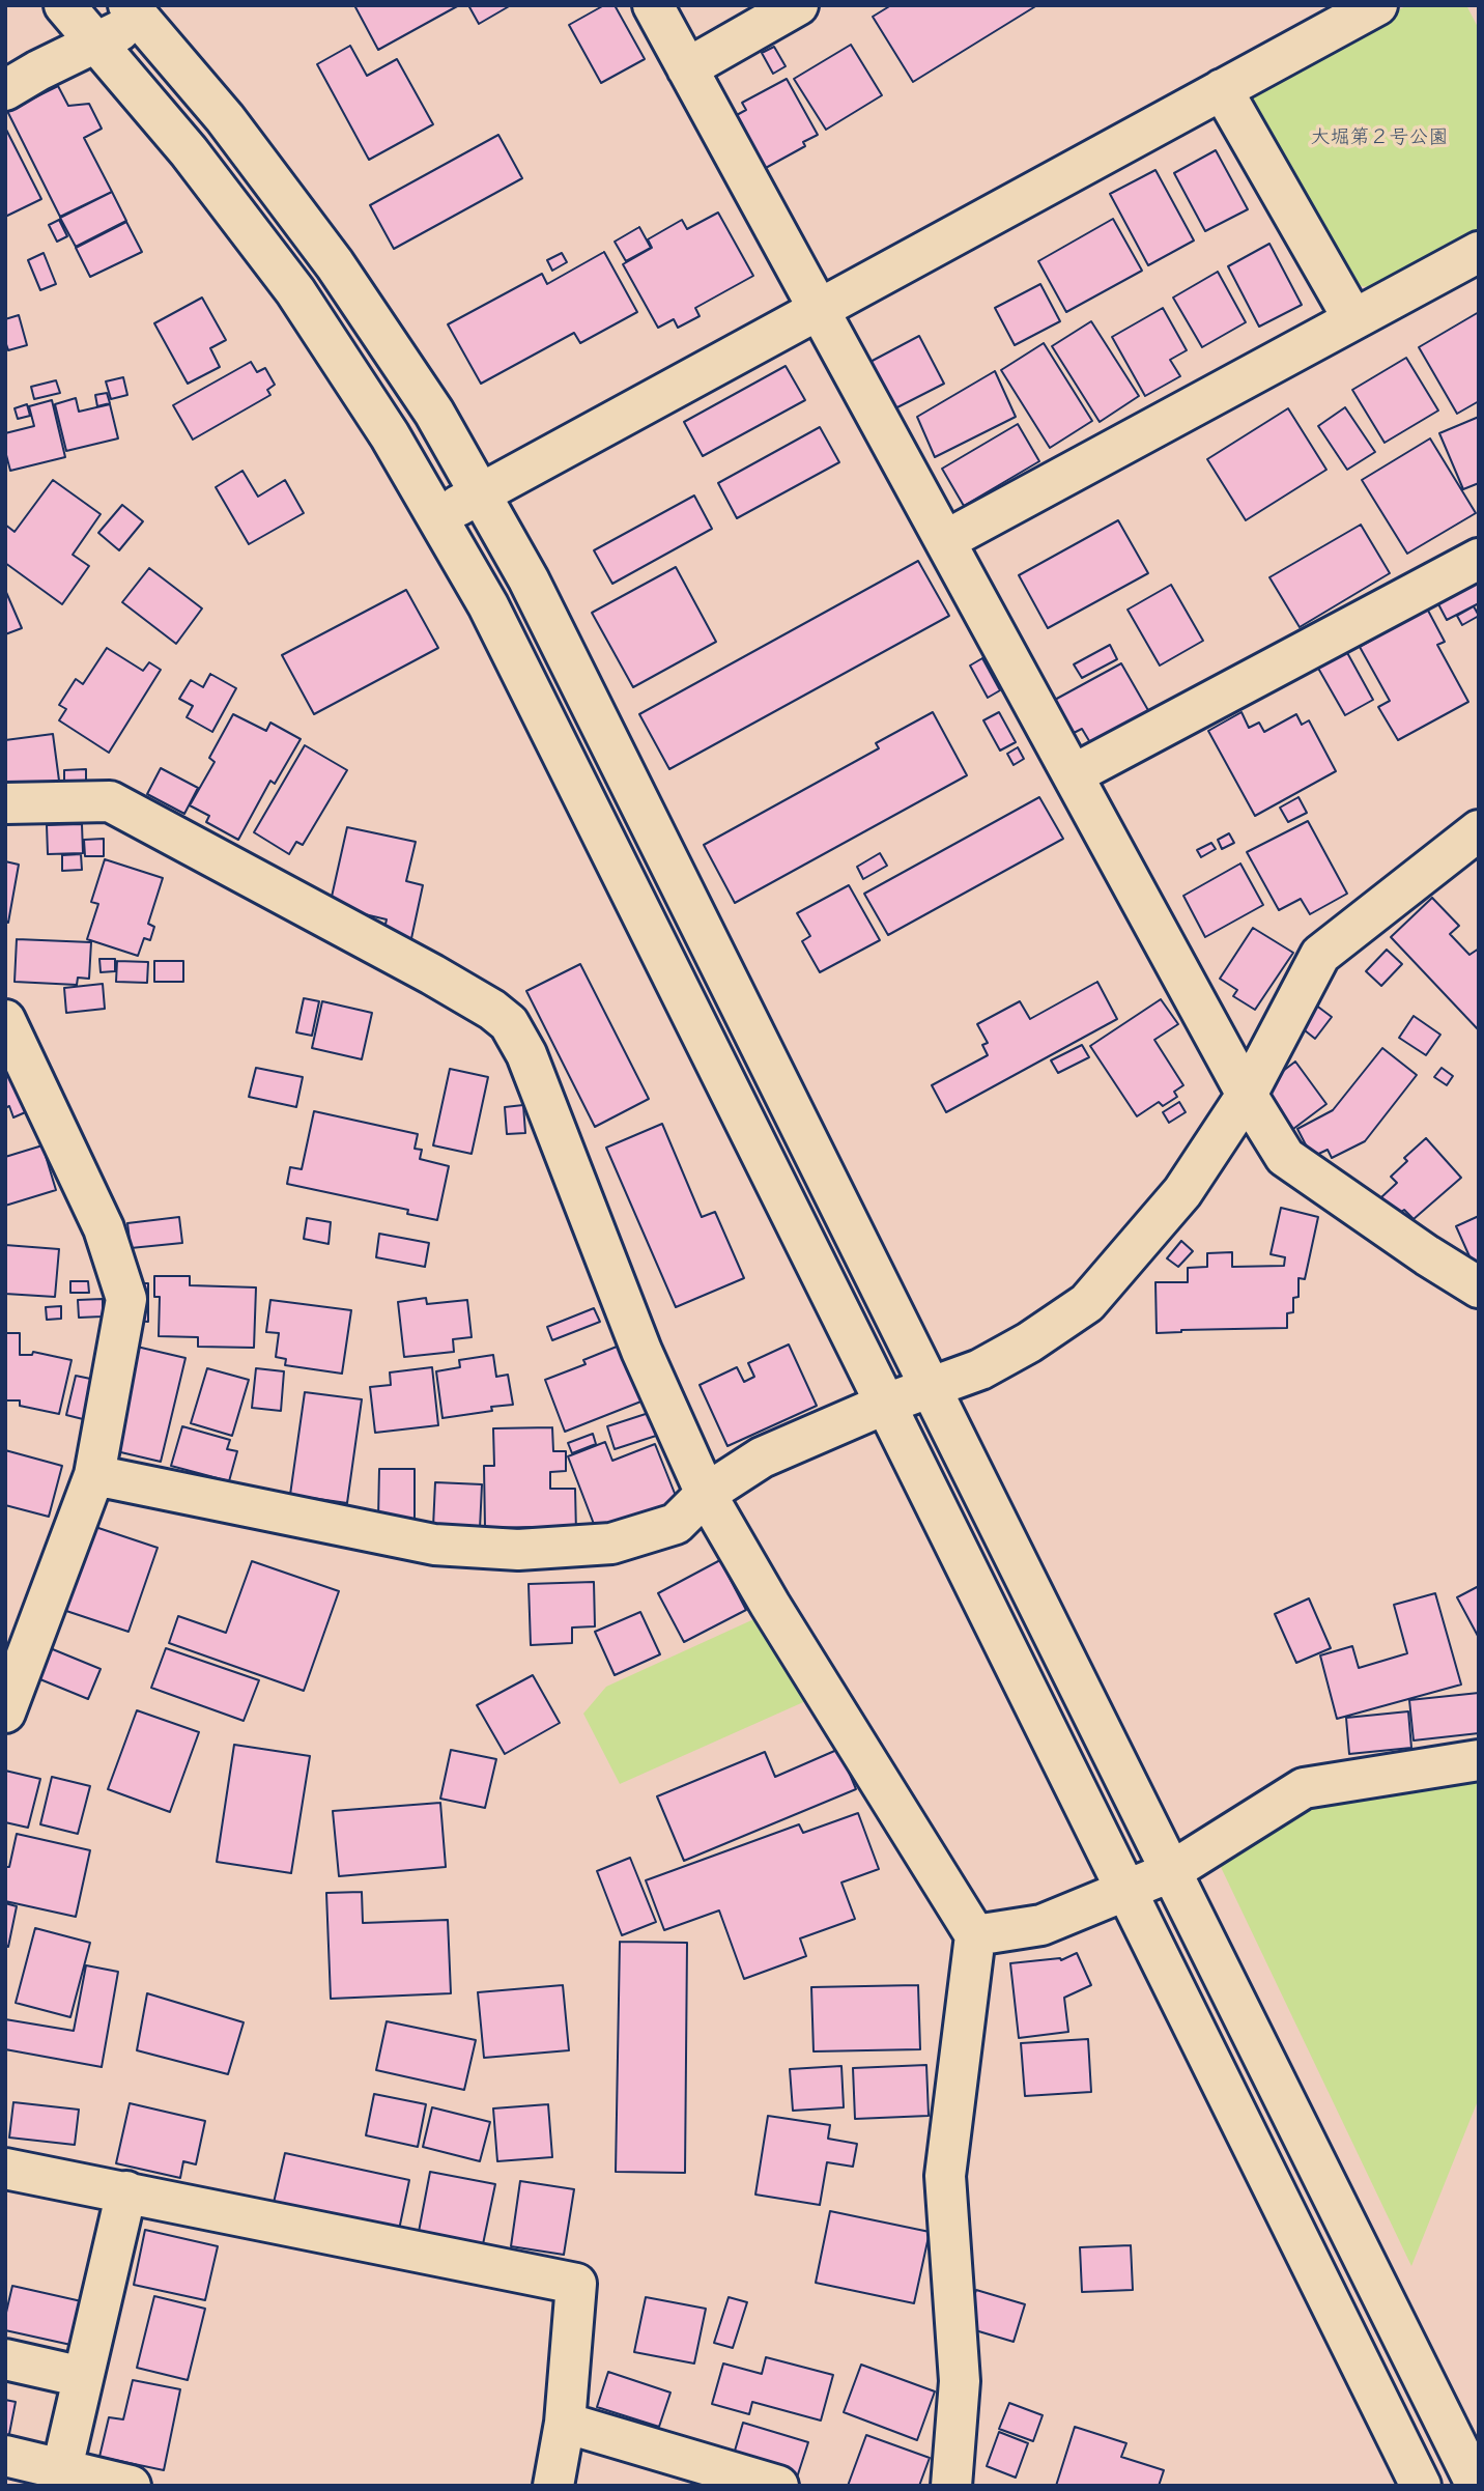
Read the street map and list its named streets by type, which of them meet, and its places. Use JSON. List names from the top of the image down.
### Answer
{
  "parks": ["大堀第２号公園"]
}
